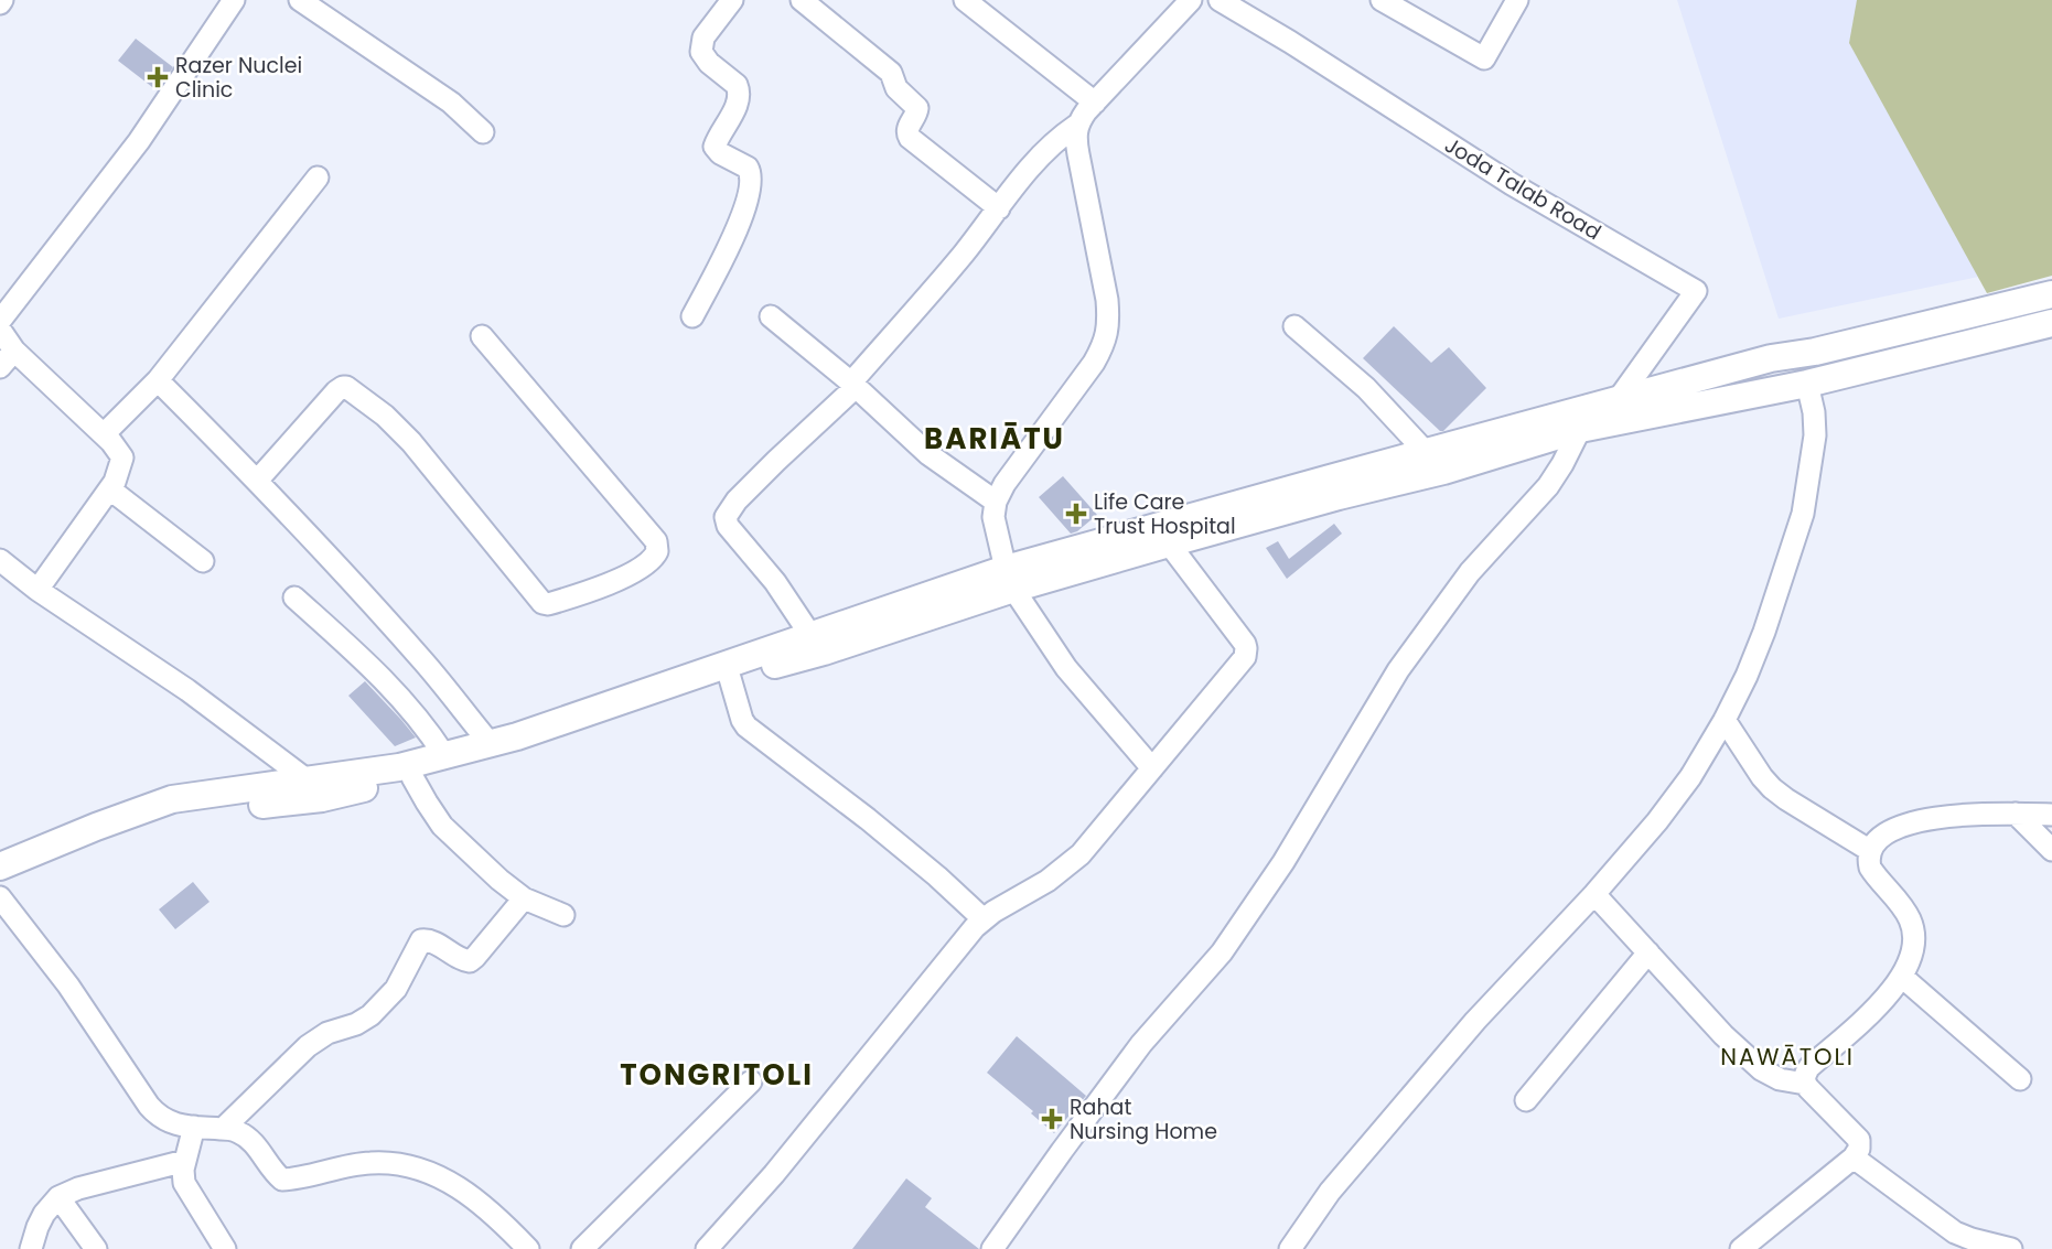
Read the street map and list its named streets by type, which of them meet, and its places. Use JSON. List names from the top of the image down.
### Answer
{
  "streets": {
    "street": ["Joda Talab Road"]
  },
  "districts": ["BARIĀTU", "NAWĀTOLI", "TONGRITOLI"],
  "places": {
    "health": ["Razer Nuclei Clinic", "Life Care Trust Hospital", "Rahat Nursing Home"]
  }
}
